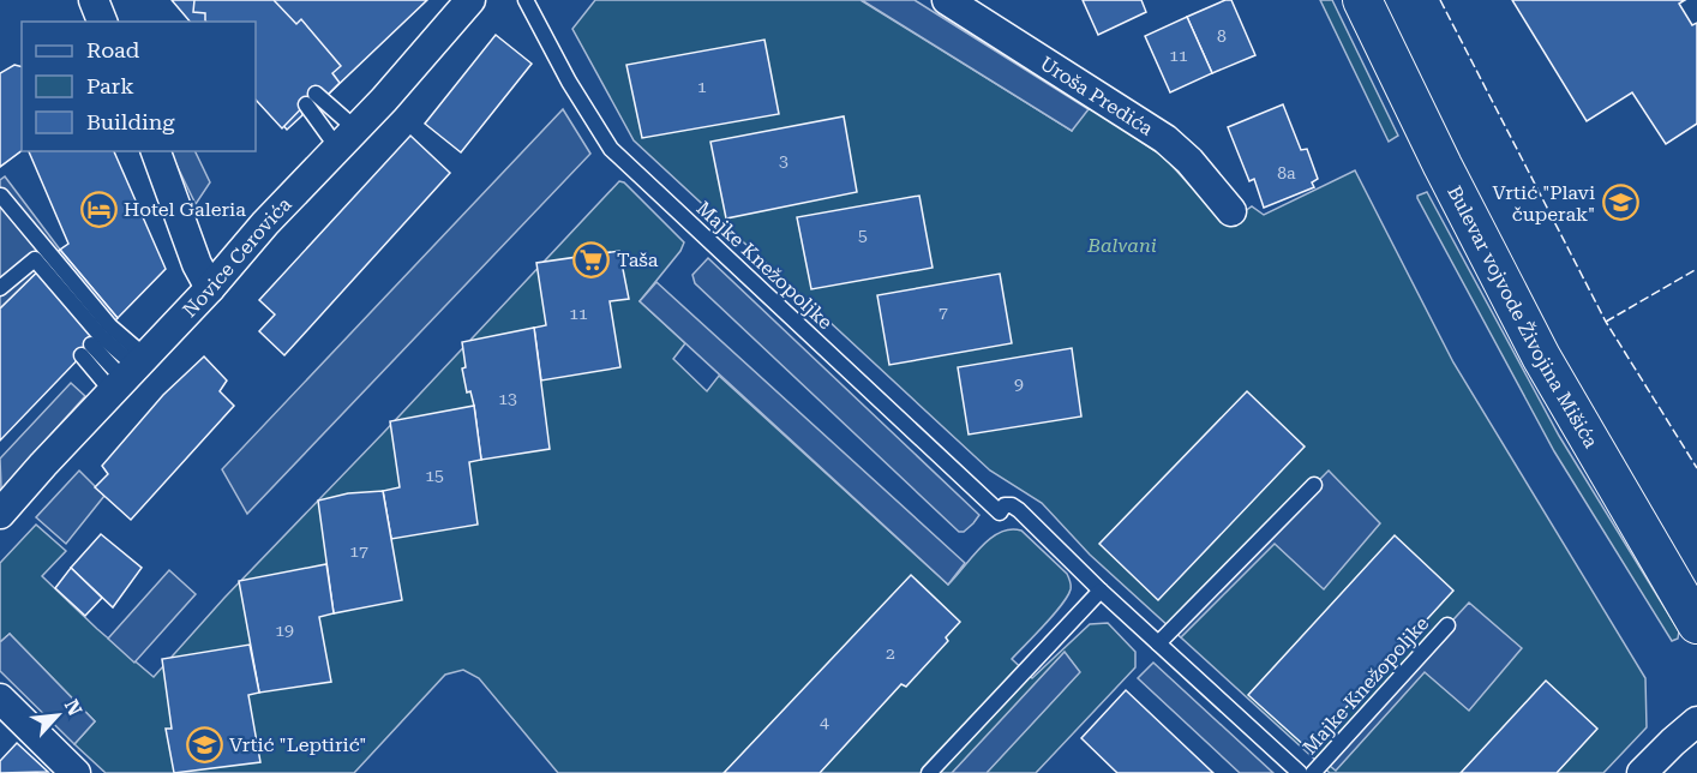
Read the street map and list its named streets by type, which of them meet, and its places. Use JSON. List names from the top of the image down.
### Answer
{
  "streets": {
    "street": ["Uroša Predića", "Novice Cerovića", "Bulevar vojvode Živojina Mišića"],
    "lane": ["Majke Knežopoljke"]
  },
  "parks": ["Balvani"],
  "places": {
    "school or university": ["Vrtić \"Plavi čuperak\"", "Vrtić \"Leptirić\""],
    "hotel": ["Hotel Galeria"],
    "supermarket": ["Taša"]
  },
  "house_numbers": [
    "8",
    "11",
    "1",
    "3",
    "8a",
    "5",
    "7",
    "11",
    "9",
    "13",
    "15",
    "17",
    "19",
    "2",
    "4"
  ],
  "legend": ["Road", "Park", "Building"],
  "north": "top right"
}
